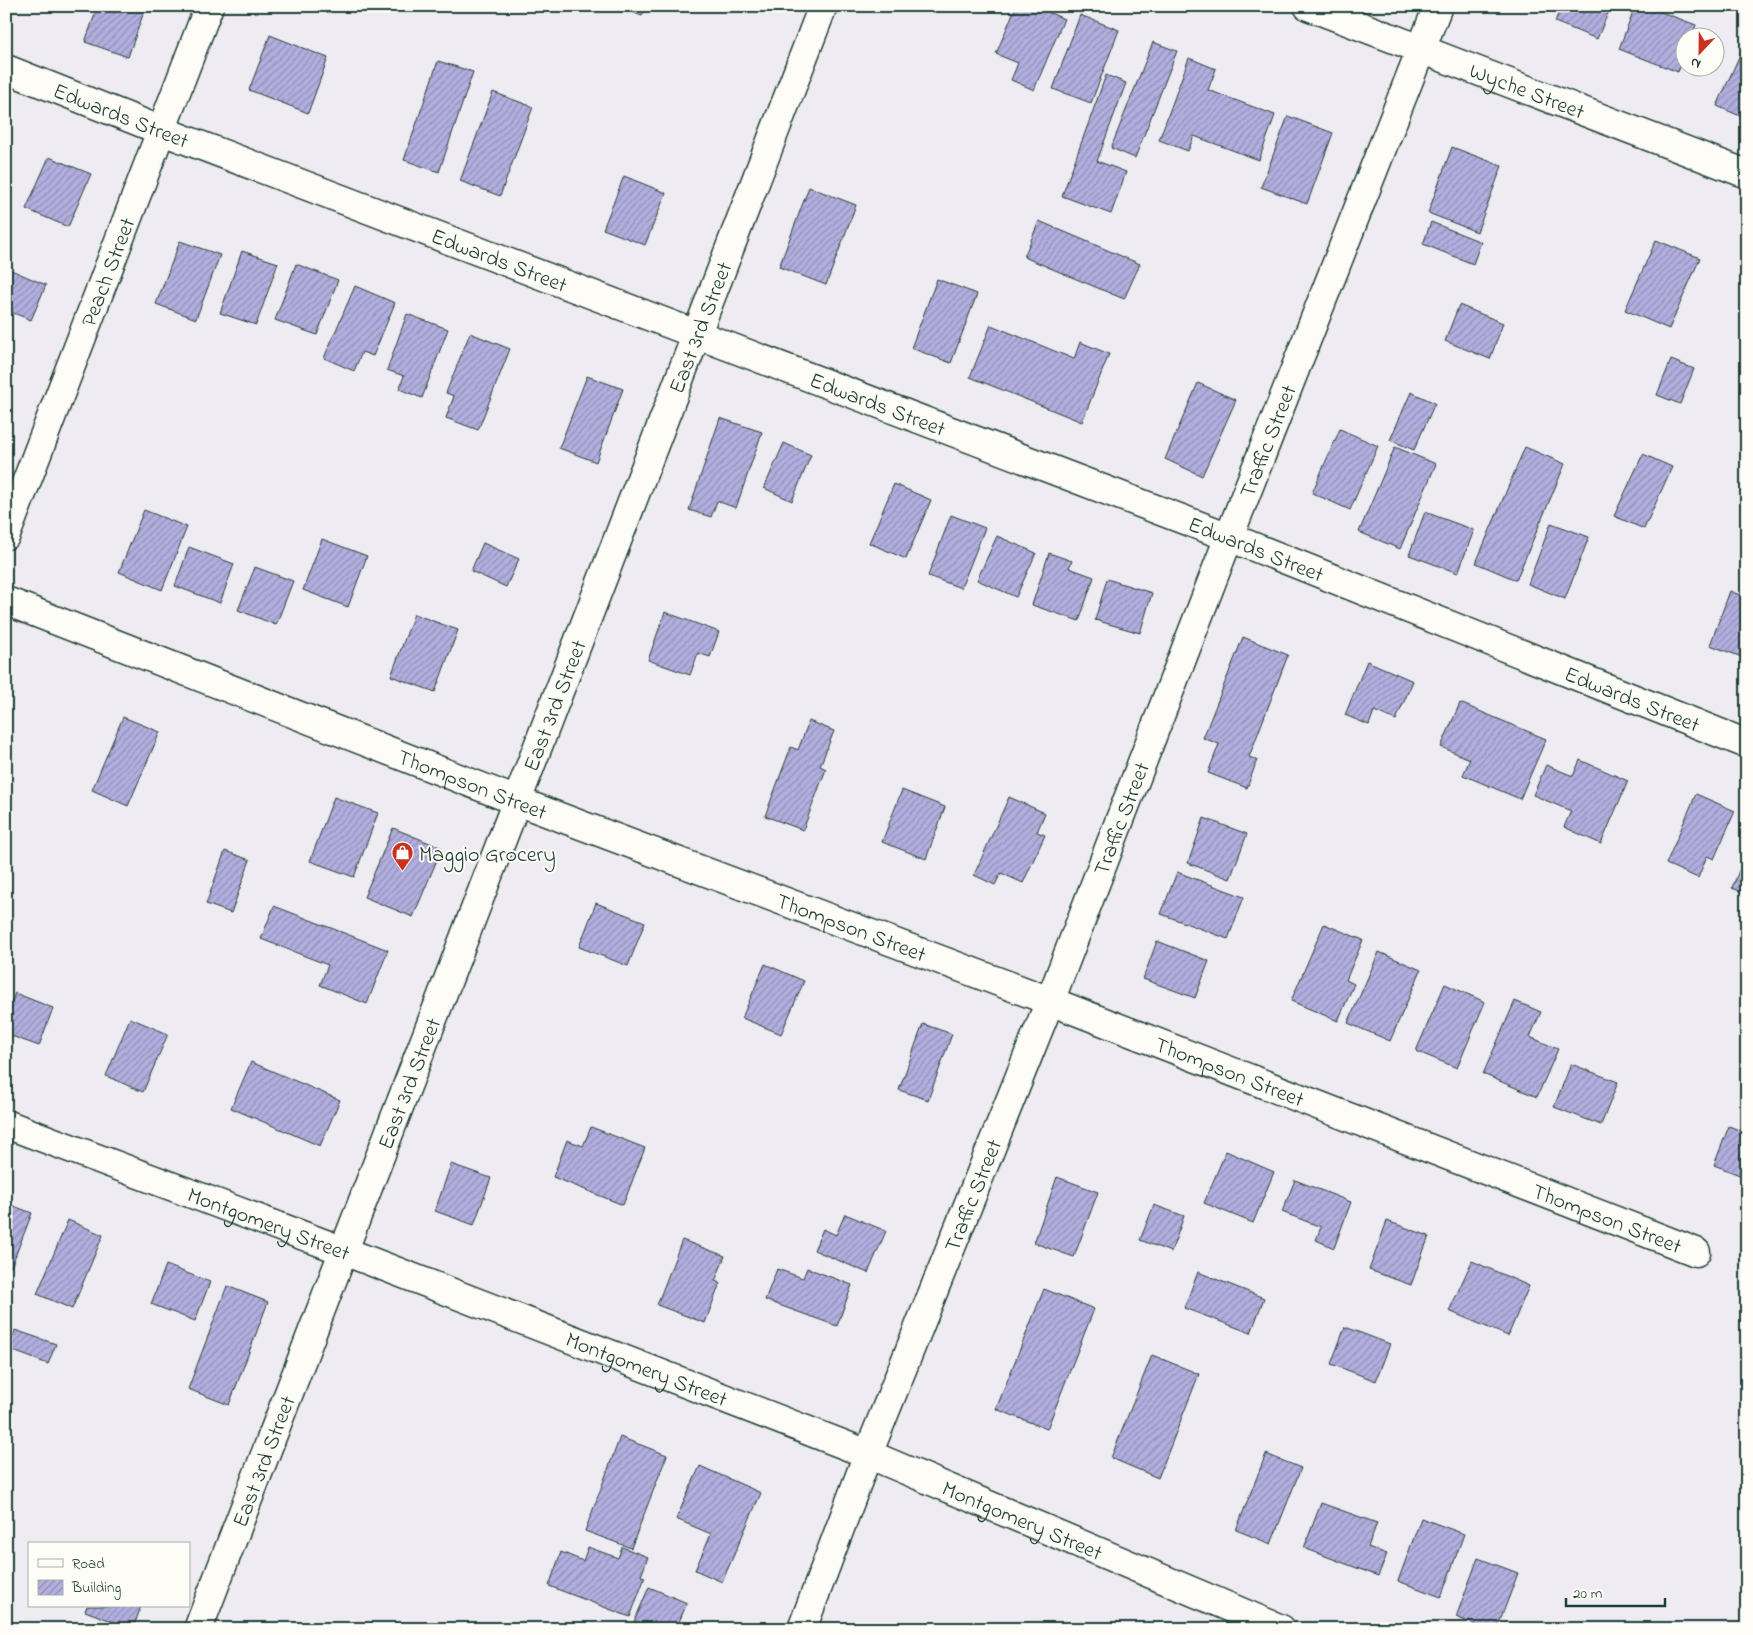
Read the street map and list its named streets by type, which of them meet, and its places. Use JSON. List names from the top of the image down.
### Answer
{
  "streets": {
    "street": [
      "Wyche Street",
      "Edwards Street",
      "Peach Street",
      "East 3rd Street",
      "Traffic Street",
      "Thompson Street",
      "Montgomery Street"
    ]
  },
  "crossings": [
    ["Wyche Street", "Traffic Street"],
    ["Edwards Street", "Peach Street"],
    ["Edwards Street", "East 3rd Street"],
    ["Edwards Street", "Traffic Street"],
    ["East 3rd Street", "Thompson Street"],
    ["East 3rd Street", "Montgomery Street"],
    ["Traffic Street", "Thompson Street"],
    ["Traffic Street", "Montgomery Street"]
  ],
  "places": {
    "shop": ["Maggio Grocery"]
  },
  "legend": ["Road", "Building"],
  "scale_bar": "20 m",
  "north": "bottom"
}
